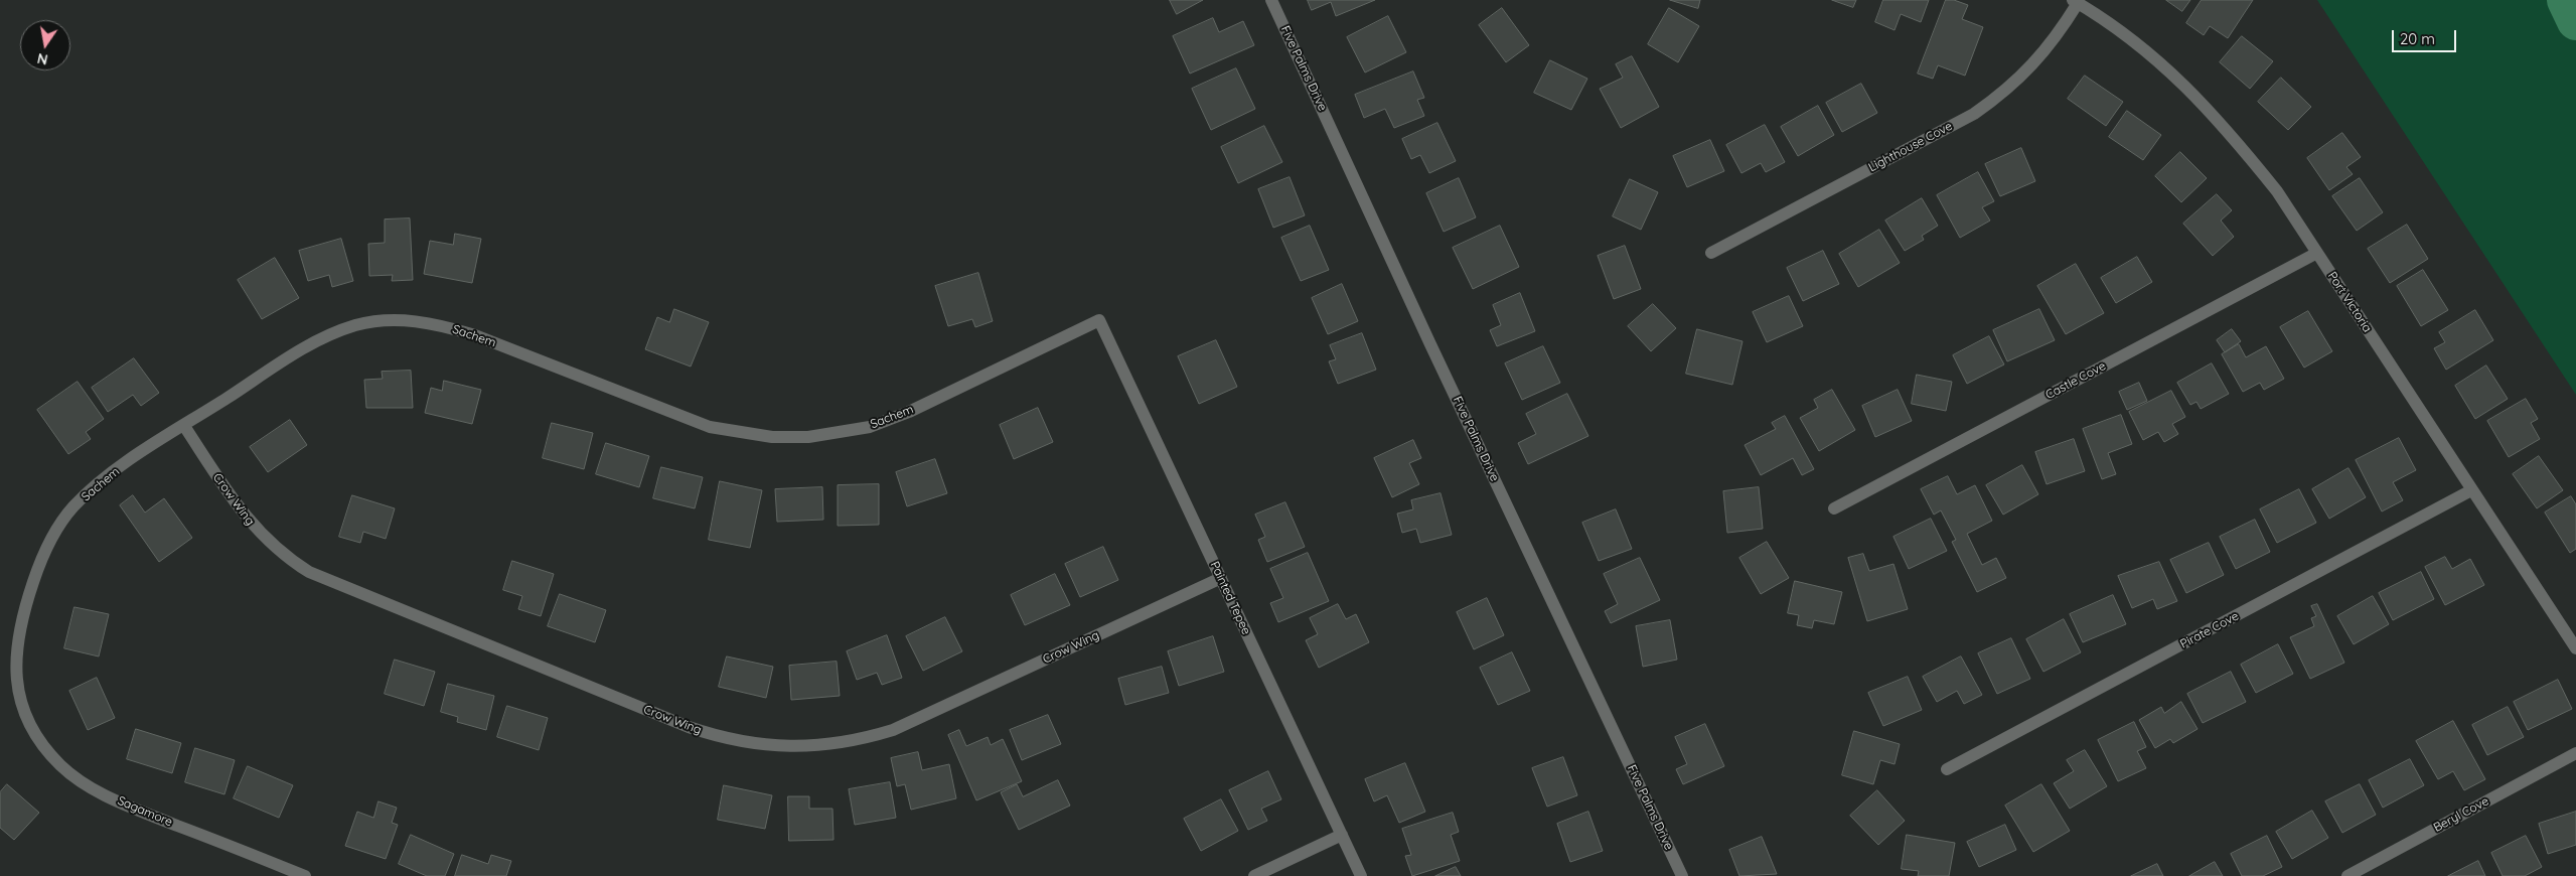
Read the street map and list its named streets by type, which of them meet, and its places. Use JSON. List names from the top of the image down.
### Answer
{
  "streets": {
    "street": [
      "Five Palms Drive",
      "Lighthouse Cove",
      "Port Victoria",
      "Sachem",
      "Castle Cove",
      "Crow Wing",
      "Painted Tepee",
      "Pirate Cove",
      "Sagamore",
      "Beryl Cove"
    ]
  },
  "crossings": [
    ["Lighthouse Cove", "Port Victoria"],
    ["Port Victoria", "Castle Cove"],
    ["Port Victoria", "Pirate Cove"],
    ["Sachem", "Crow Wing"],
    ["Sachem", "Painted Tepee"],
    ["Sachem", "Sagamore"],
    ["Crow Wing", "Painted Tepee"]
  ],
  "scale_bar": "20 m",
  "north": "bottom"
}
